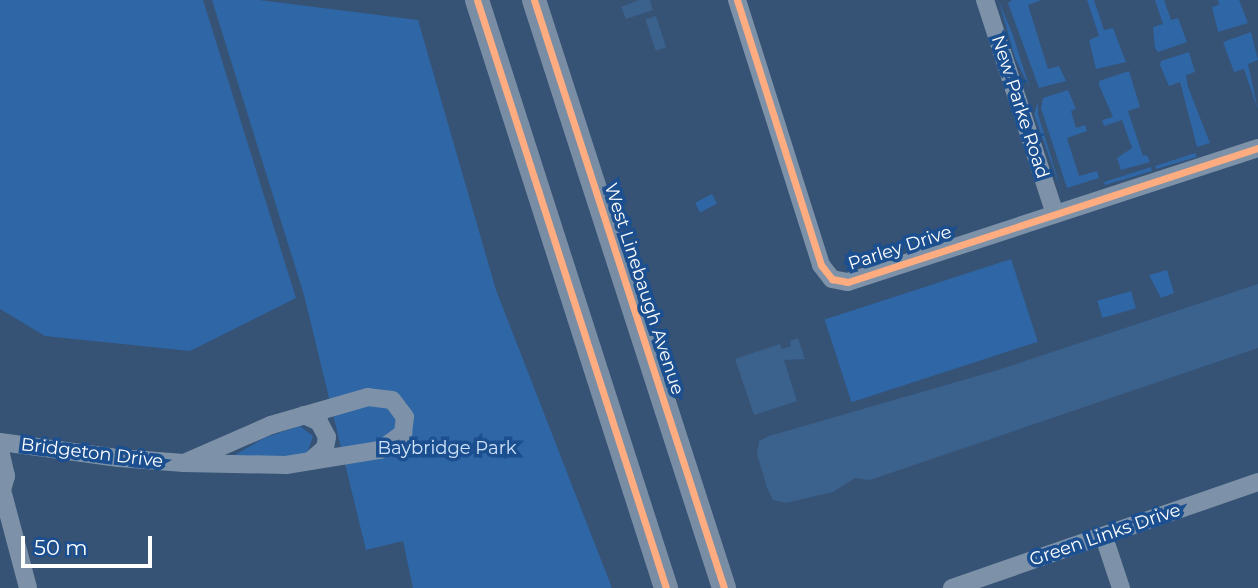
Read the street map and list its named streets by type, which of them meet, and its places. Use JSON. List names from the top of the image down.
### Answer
{
  "streets": {
    "main road": ["West Linebaugh Avenue"],
    "street": [
      "New Parke Road",
      "Parley Drive",
      "Bridgeton Drive",
      "Green Links Drive"
    ]
  },
  "crossings": [
    ["New Parke Road", "Parley Drive"]
  ],
  "parks": ["Baybridge Park"],
  "scale_bar": "50 m"
}
